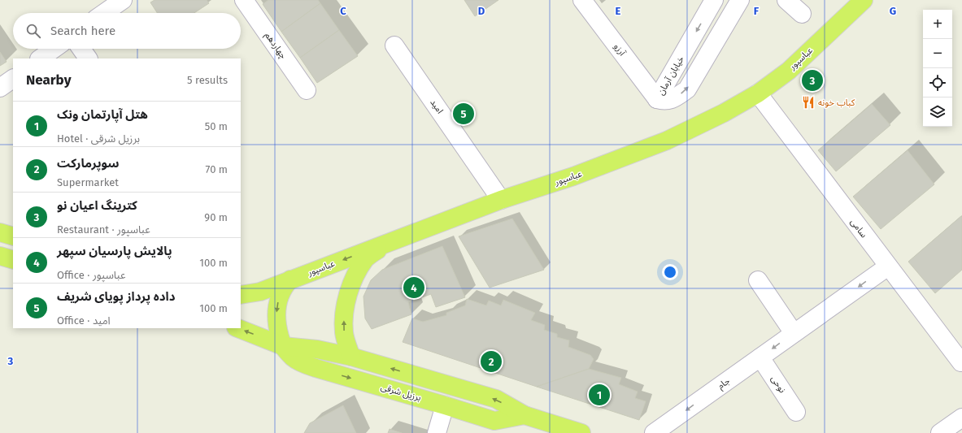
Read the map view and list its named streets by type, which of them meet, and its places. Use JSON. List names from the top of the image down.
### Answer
{
  "streets": {
    "main road": ["عباسپور", "برزیل شرقی"],
    "street": [
      "چهاردهم",
      "آرزو",
      "خیابان آرمان",
      "امید",
      "سامی",
      "جام",
      "نوحی"
    ]
  },
  "crossings": [
    ["آرزو", "خیابان آرمان"],
    ["عباسپور", "امید"],
    ["عباسپور", "سامی"],
    ["سامی", "جام"],
    ["جام", "نوحی"]
  ],
  "one_way": ["جام"],
  "places": {
    "restaurant": ["کباب خونه"]
  },
  "page": {
    "map_buttons": ["+", "−"],
    "search": "Search here",
    "heading": ["Nearby", "5 results"],
    "pins": [
      "3",
      "5",
      "4",
      "2",
      "1"
    ],
    "list": [
      {
        "mark": "1",
        "name": "هتل آپارتمان ونک",
        "note": "Hotel · برزیل شرقی",
        "value": "50 m"
      },
      {
        "mark": "2",
        "name": "سوپرمارکت",
        "note": "Supermarket",
        "value": "70 m"
      },
      {
        "mark": "3",
        "name": "کترینگ اعیان نو",
        "note": "Restaurant · عباسپور",
        "value": "90 m"
      },
      {
        "mark": "4",
        "name": "پالایش پارسیان سپهر",
        "note": "Office · عباسپور",
        "value": "100 m"
      },
      {
        "mark": "5",
        "name": "داده پرداز پویای شریف",
        "note": "Office · امید",
        "value": "100 m"
      }
    ]
  },
  "grid": {
    "columns": [
      "C",
      "D",
      "E",
      "F",
      "G"
    ],
    "rows": ["3"]
  }
}
